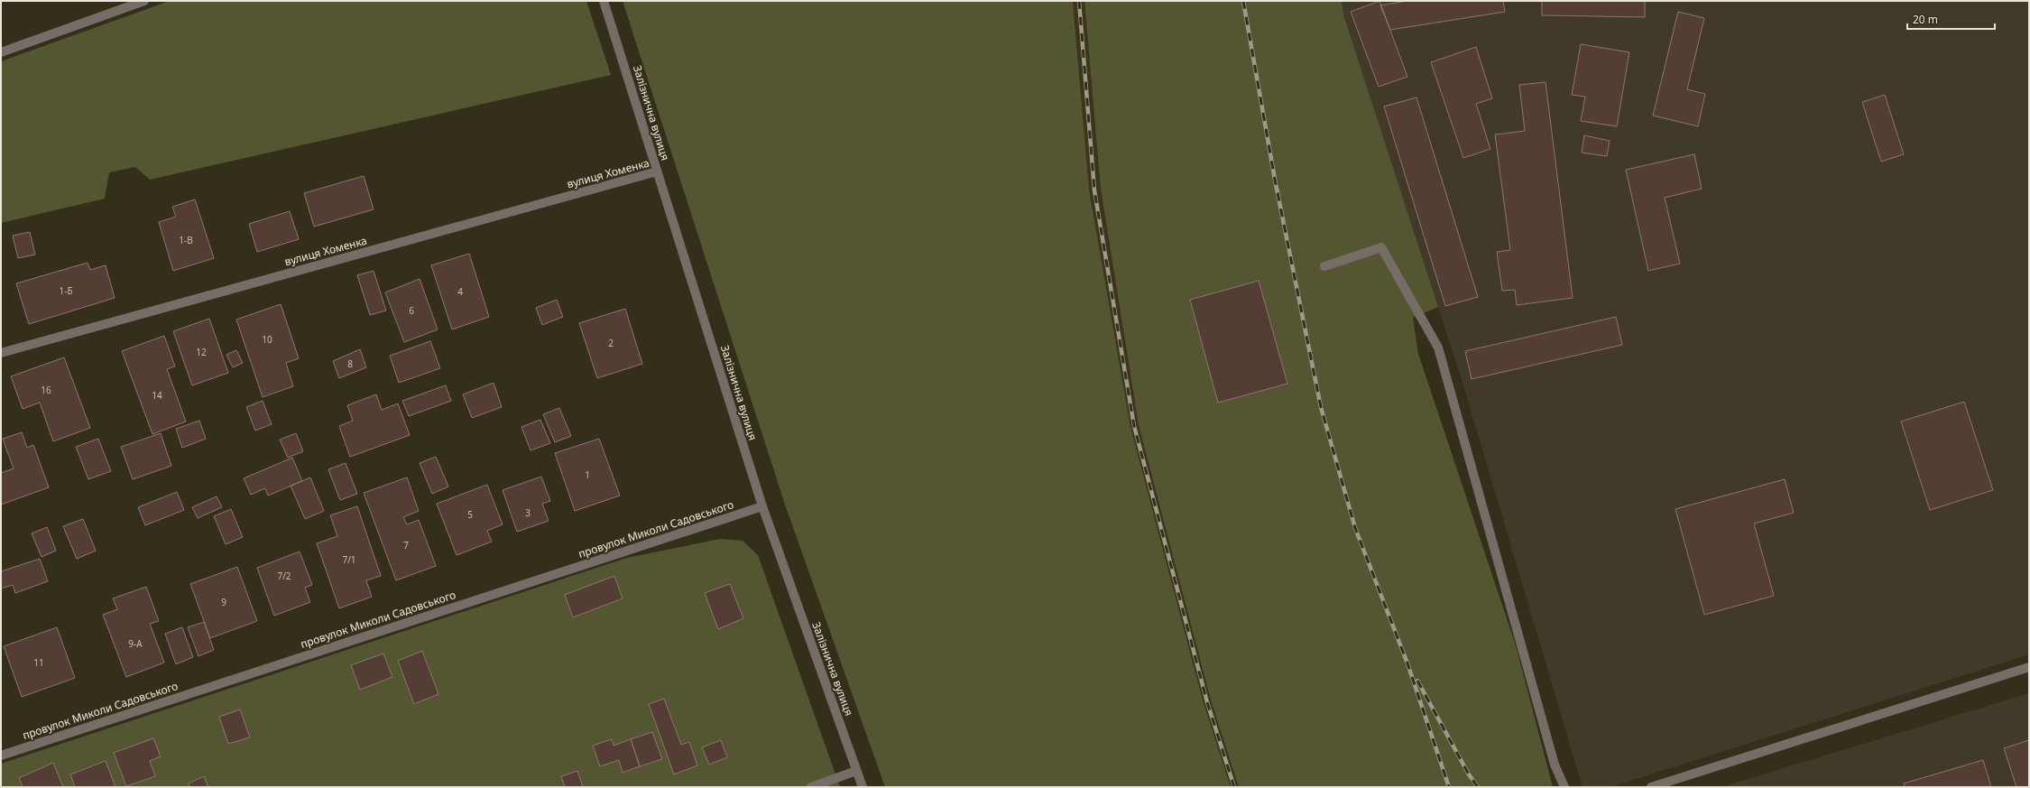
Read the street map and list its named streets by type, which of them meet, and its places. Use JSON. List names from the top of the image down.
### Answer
{
  "streets": {
    "street": ["Залізнична вулиця", "вулиця Хоменка", "провулок Миколи Садовського"]
  },
  "crossings": [
    ["Залізнична вулиця", "вулиця Хоменка"],
    ["Залізнична вулиця", "провулок Миколи Садовського"]
  ],
  "house_numbers": [
    "1-В",
    "1-Б",
    "4",
    "6",
    "10",
    "2",
    "12",
    "8",
    "16",
    "14",
    "1",
    "3",
    "5",
    "7",
    "7/1",
    "7/2",
    "9",
    "9-А",
    "11"
  ],
  "scale_bar": "20 m"
}
